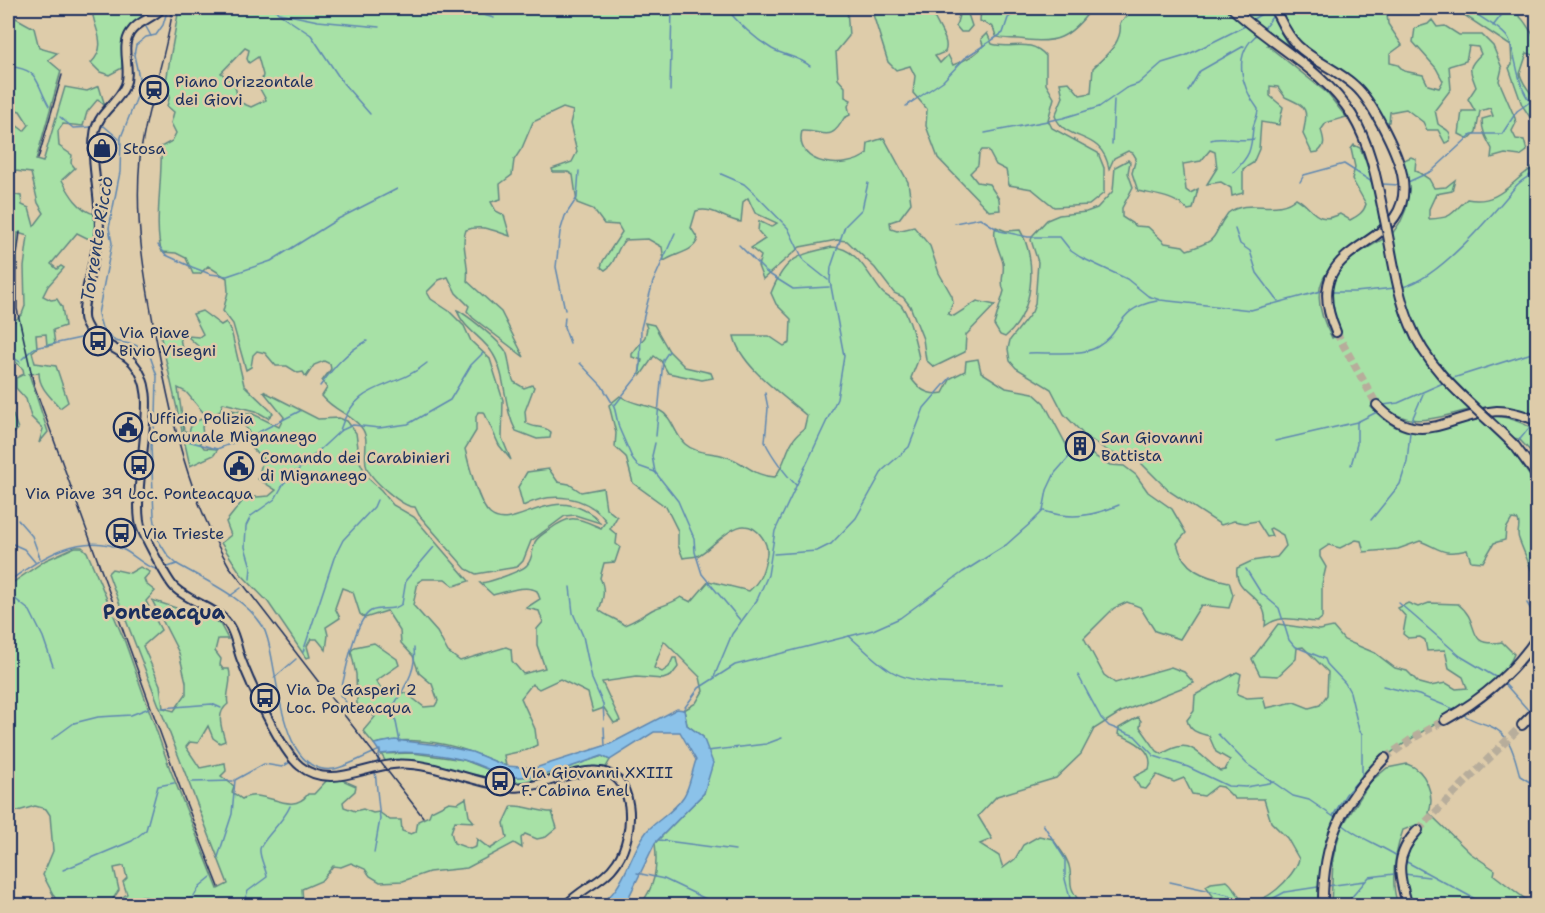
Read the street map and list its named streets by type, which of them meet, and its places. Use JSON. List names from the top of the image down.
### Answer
{
  "districts": ["Ponteacqua"],
  "water": ["Torrente Riccò"],
  "places": {
    "station": ["Piano Orizzontale dei Giovi"],
    "shop": ["Stosa"],
    "bus stop": [
      "Via Piave Bivio Visegni",
      "Via Piave 39 Loc. Ponteacqua",
      "Via Trieste",
      "Via De Gasperi 2 Loc. Ponteacqua",
      "Via Giovanni XXIII F. Cabina Enel"
    ],
    "public building": ["Ufficio Polizia Comunale Mignanego", "Comando dei Carabinieri di Mignanego"],
    "building": ["San Giovanni Battista"]
  }
}
